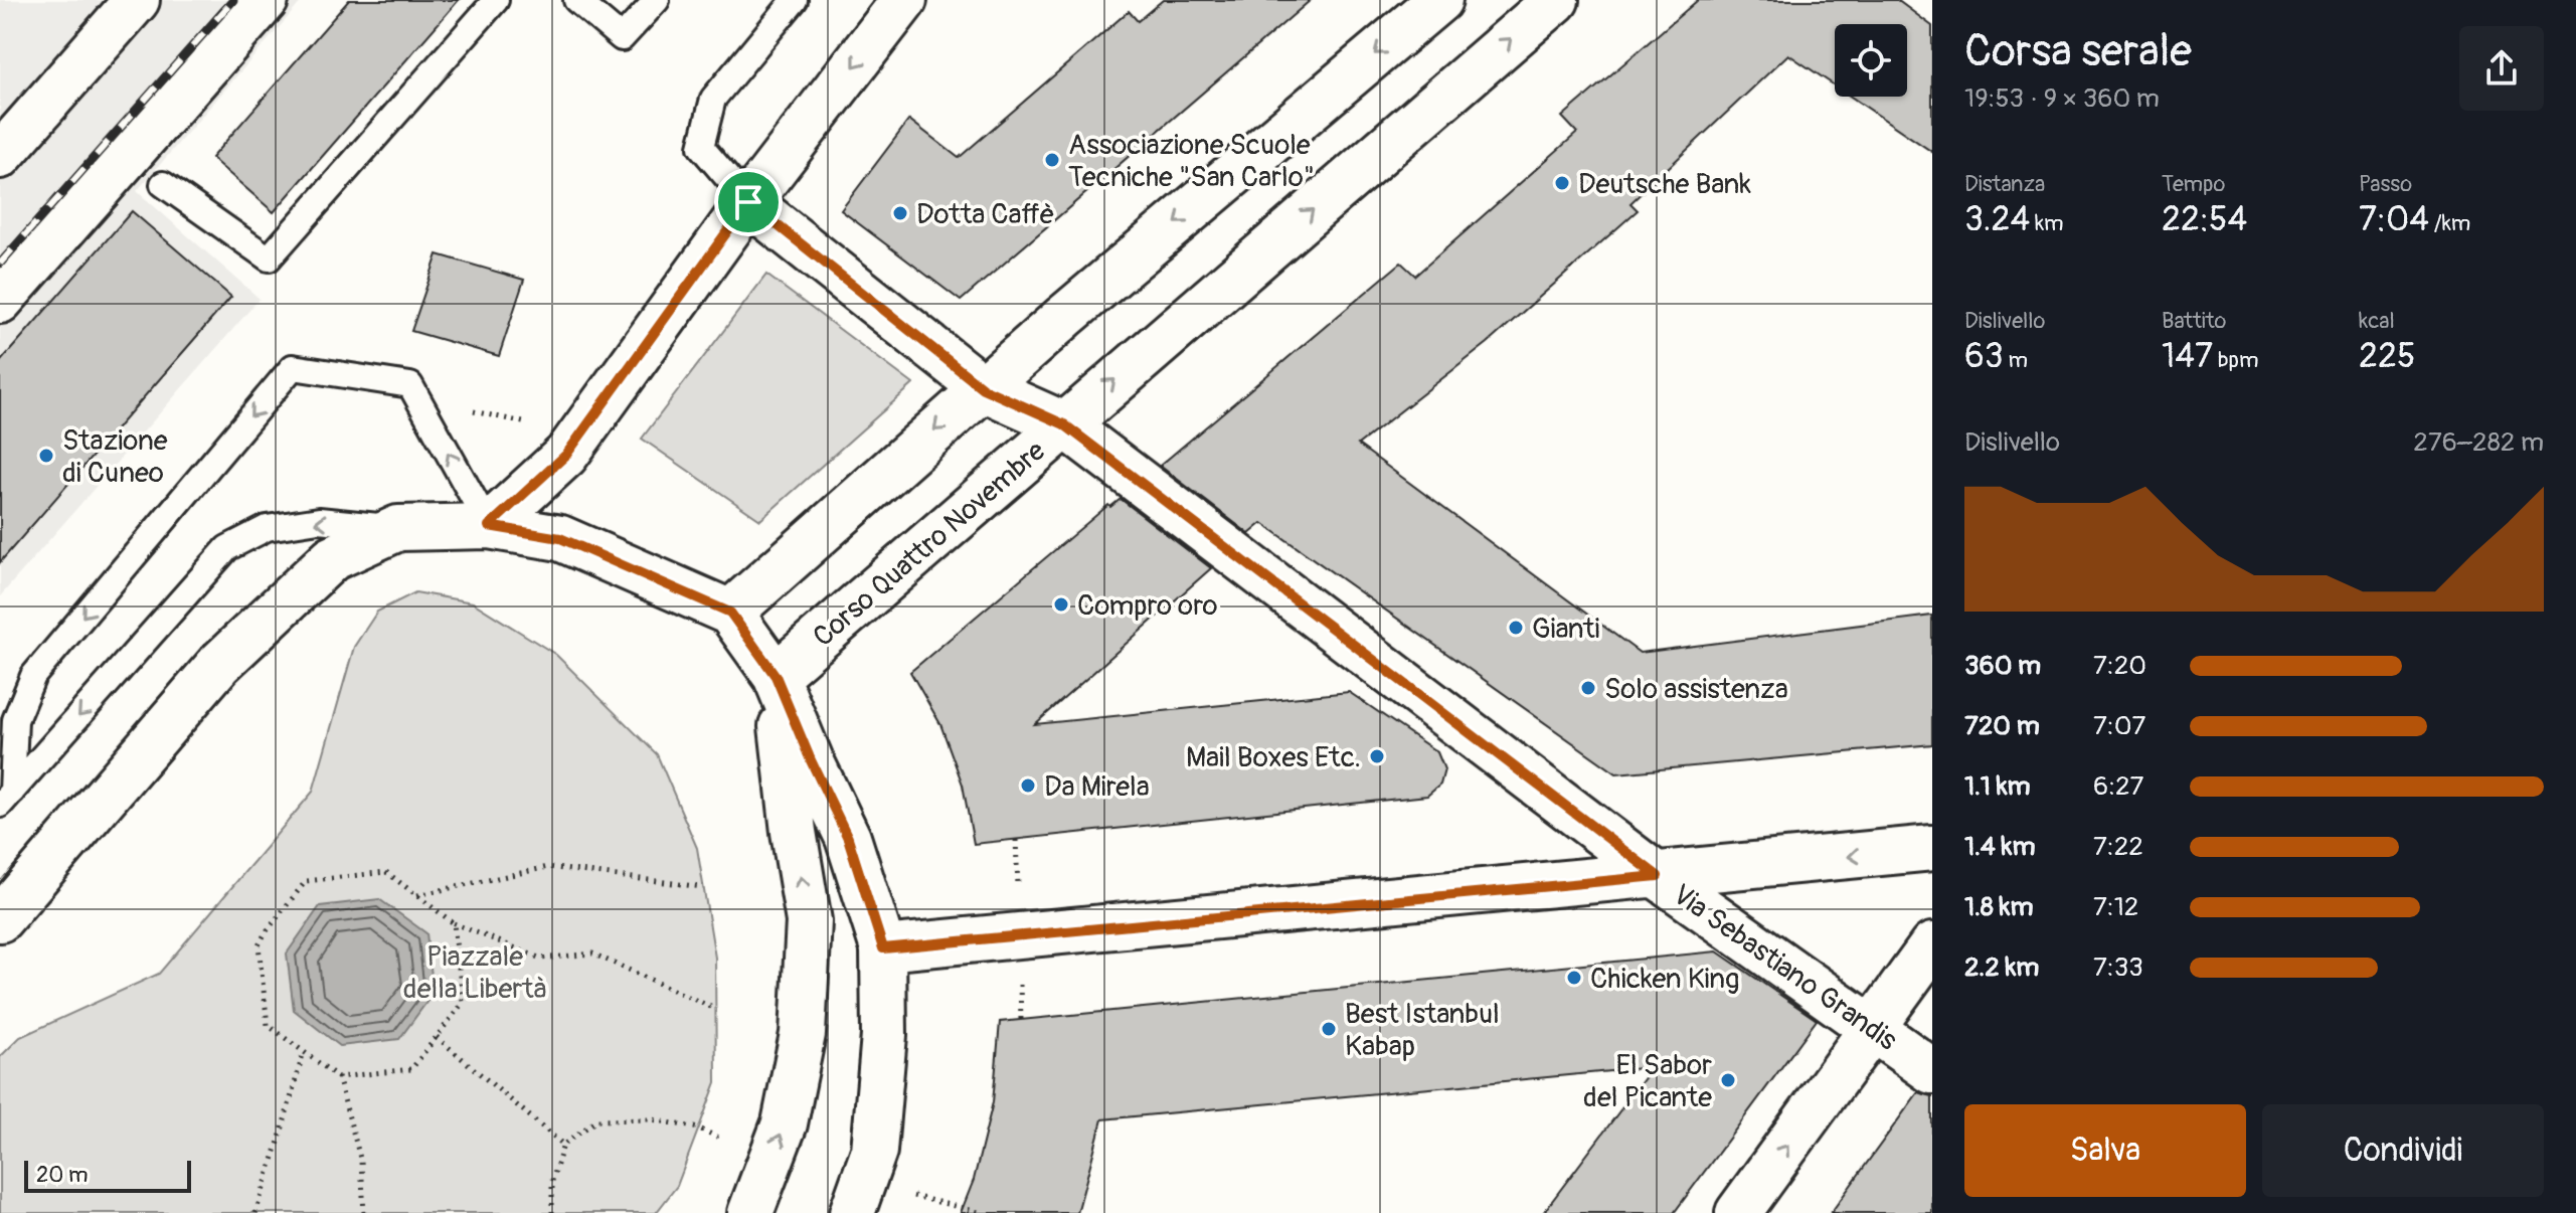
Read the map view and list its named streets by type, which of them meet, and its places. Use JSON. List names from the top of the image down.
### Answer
{
  "streets": {
    "street": ["Corso Quattro Novembre", "Via Sebastiano Grandis"]
  },
  "crossings": [
    ["Corso Quattro Novembre", "Via Sebastiano Grandis"]
  ],
  "parks": ["Piazzale della Libertà"],
  "places": [
    "Associazione Scuole Tecniche \"San Carlo\"",
    "Deutsche Bank",
    "Dotta Caffè",
    "Stazione di Cuneo",
    "Compro oro",
    "Gianti",
    "Solo assistenza",
    "Mail Boxes Etc.",
    "Da Mirela",
    "Chicken King",
    "Best Istanbul Kabap",
    "El Sabor del Picante"
  ],
  "scale_bar": "20 m",
  "page": {
    "heading": ["Corsa serale", "19:53 · 9 × 360 m"],
    "stats": [
      ["Distanza", "3.24 km"],
      ["Tempo", "22:54"],
      ["Passo", "7:04 /km"],
      ["Dislivello", "63 m"],
      ["Battito", "147 bpm"],
      ["kcal", "225"]
    ],
    "chart": ["Dislivello", "276–282 m"],
    "list": [
      {
        "name": "360 m",
        "note": "7:20"
      },
      {
        "name": "720 m",
        "note": "7:07"
      },
      {
        "name": "1.1 km",
        "note": "6:27"
      },
      {
        "name": "1.4 km",
        "note": "7:22"
      },
      {
        "name": "1.8 km",
        "note": "7:12"
      },
      {
        "name": "2.2 km",
        "note": "7:33"
      }
    ],
    "buttons": ["Salva", "Condividi"],
    "scale": "20 m"
  }
}
